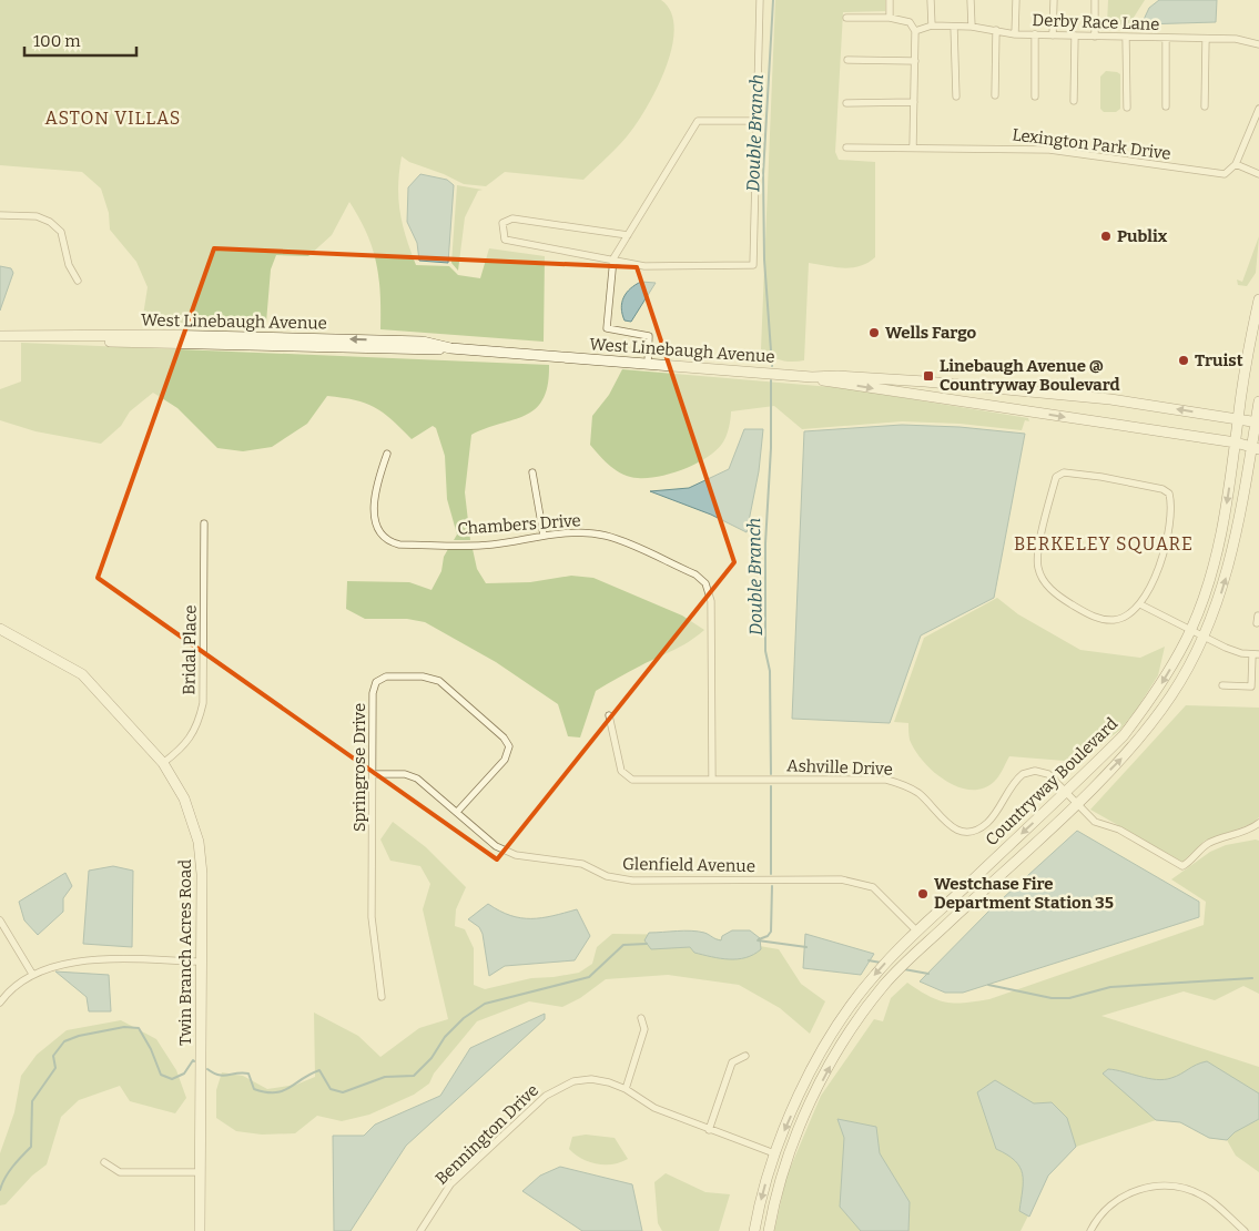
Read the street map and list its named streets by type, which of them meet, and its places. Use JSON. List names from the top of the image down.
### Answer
{
  "streets": {
    "street": [
      "Derby Race Lane",
      "Lexington Park Drive",
      "West Linebaugh Avenue",
      "Chambers Drive",
      "Bridal Place",
      "Springrose Drive",
      "Ashville Drive",
      "Countryway Boulevard",
      "Glenfield Avenue",
      "Twin Branch Acres Road",
      "Bennington Drive"
    ]
  },
  "crossings": [
    ["West Linebaugh Avenue", "Countryway Boulevard"],
    ["Chambers Drive", "Ashville Drive"],
    ["Bridal Place", "Twin Branch Acres Road"],
    ["Springrose Drive", "Glenfield Avenue"],
    ["Ashville Drive", "Countryway Boulevard"],
    ["Countryway Boulevard", "Glenfield Avenue"],
    ["Countryway Boulevard", "Bennington Drive"]
  ],
  "districts": ["ASTON VILLAS", "BERKELEY SQUARE"],
  "water": ["Double Branch"],
  "places": {
    "other": [
      "Publix",
      "Wells Fargo",
      "Truist",
      "Westchase Fire Department Station 35"
    ],
    "transit": ["Linebaugh Avenue @ Countryway Boulevard"]
  },
  "scale_bar": "100 m"
}
